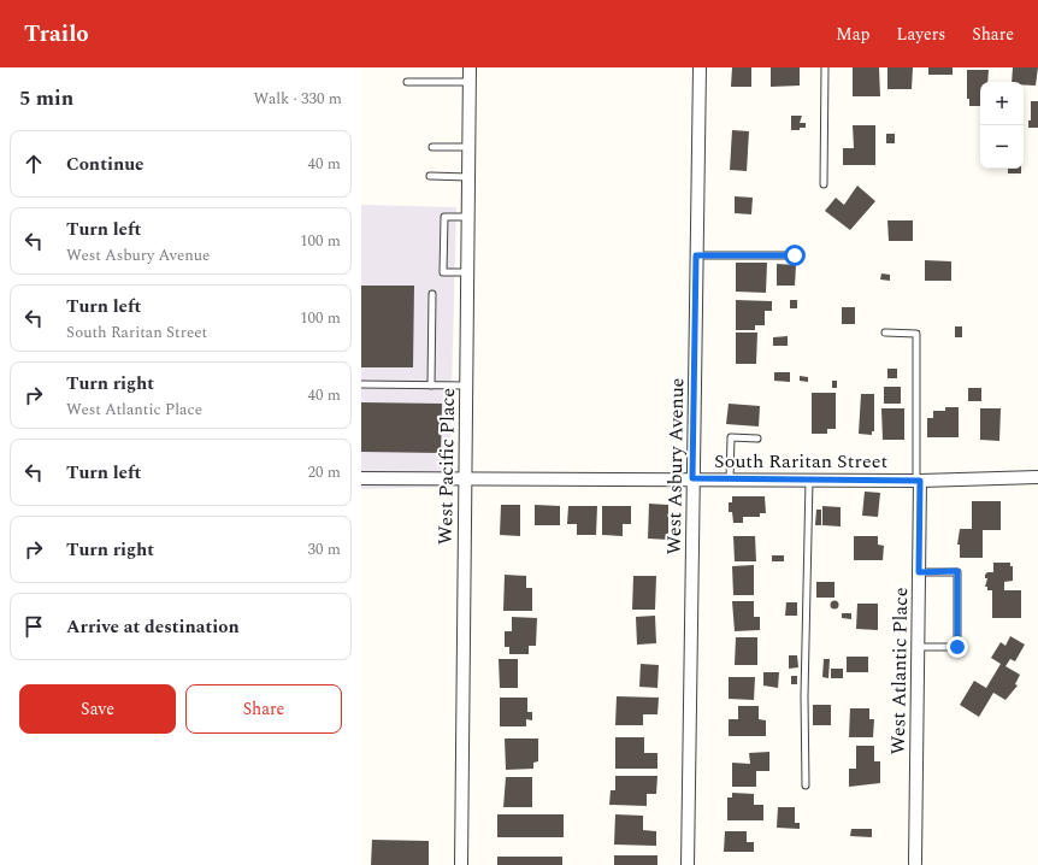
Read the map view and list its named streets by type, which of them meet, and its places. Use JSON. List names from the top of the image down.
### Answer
{
  "streets": {
    "street": [
      "South Raritan Street",
      "West Pacific Place",
      "West Asbury Avenue",
      "West Atlantic Place"
    ]
  },
  "crossings": [
    ["South Raritan Street", "West Pacific Place"],
    ["South Raritan Street", "West Asbury Avenue"],
    ["South Raritan Street", "West Atlantic Place"]
  ],
  "page": {
    "header": "Trailo",
    "nav": ["Map", "Layers", "Share"],
    "heading": ["5 min", "Walk · 330 m"],
    "map_buttons": ["+", "−"],
    "list": [
      ["Continue", "40 m"],
      ["Turn left", "West Asbury Avenue", "100 m"],
      ["Turn left", "South Raritan Street", "100 m"],
      ["Turn right", "West Atlantic Place", "40 m"],
      ["Turn left", "20 m"],
      ["Turn right", "30 m"],
      "Arrive at destination"
    ],
    "buttons": ["Save", "Share"]
  }
}
